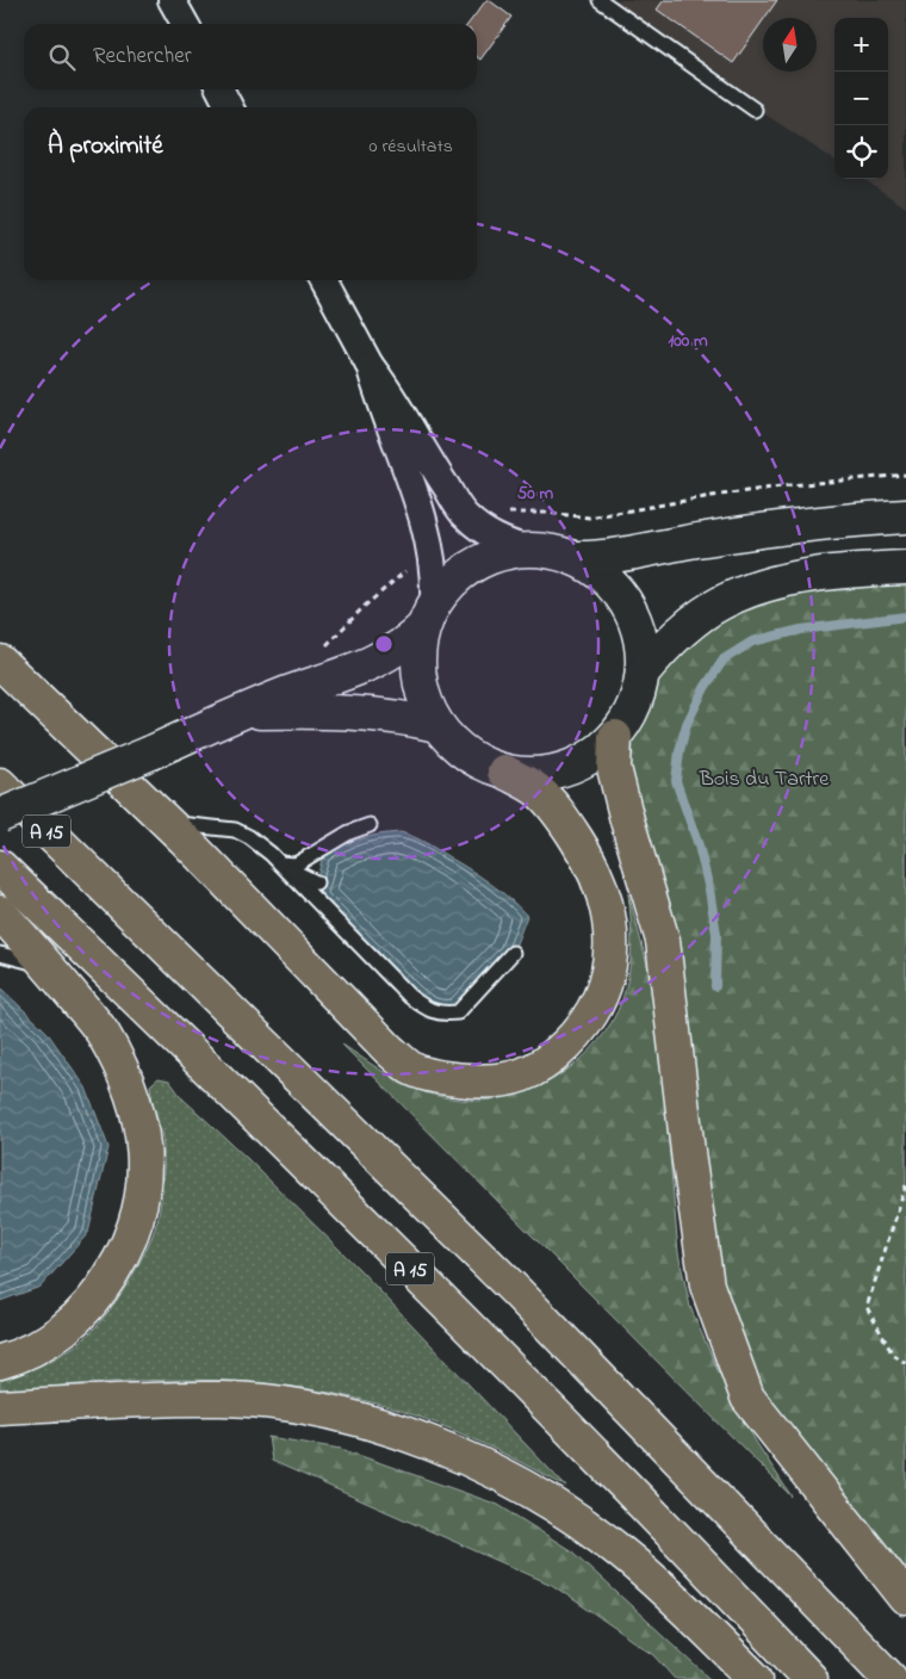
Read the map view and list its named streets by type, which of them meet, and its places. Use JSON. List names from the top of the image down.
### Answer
{
  "streets": {
    "highway": ["A 15"]
  },
  "parks": ["Bois du Tartre"],
  "north": "top",
  "page": {
    "map_buttons": ["+", "−"],
    "search": "Rechercher",
    "heading": ["À proximité", "0 résultats"]
  },
  "rings": ["100 m", "50 m"]
}
